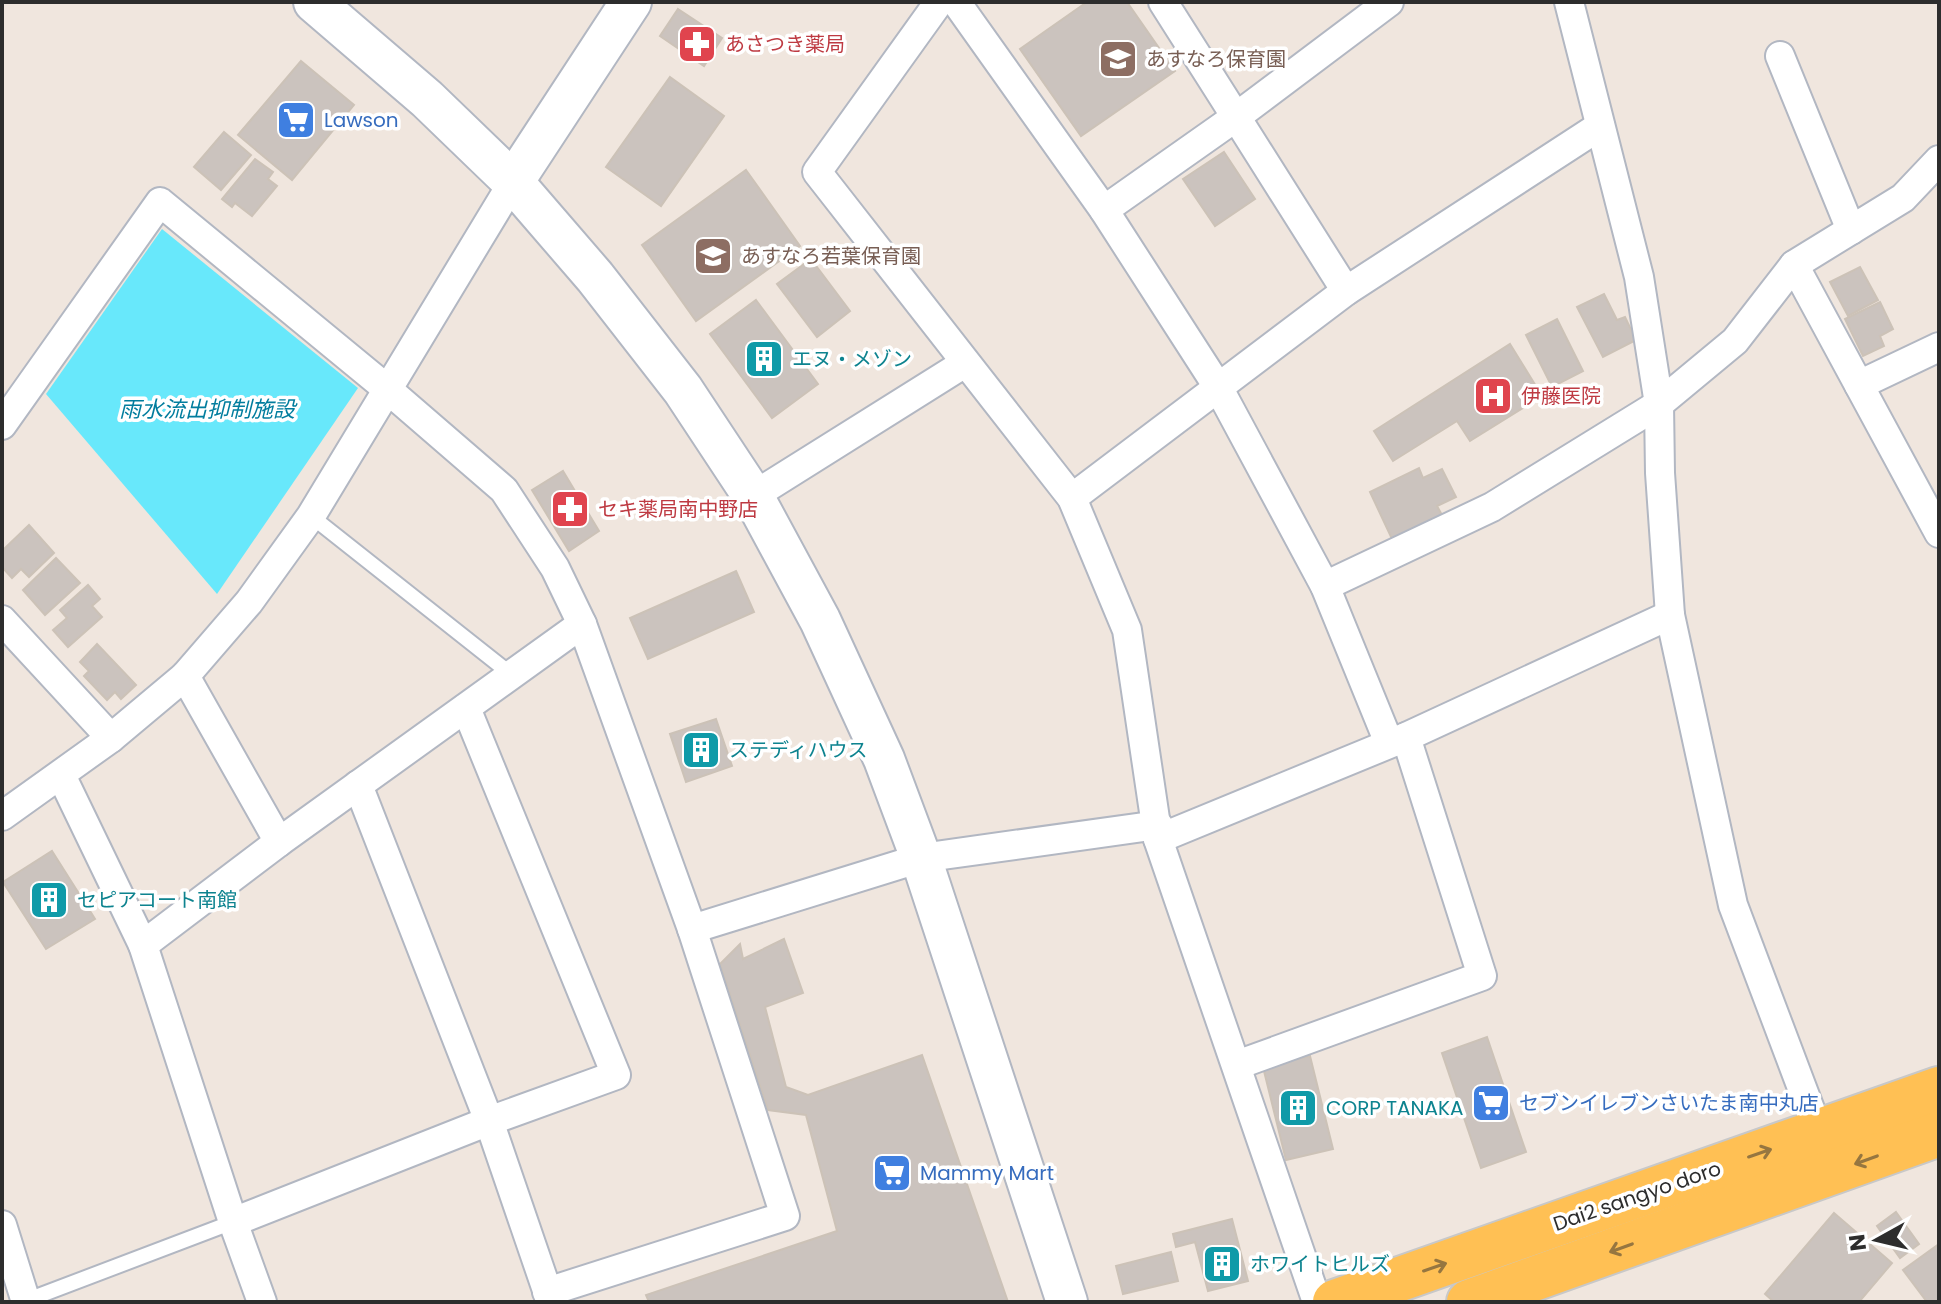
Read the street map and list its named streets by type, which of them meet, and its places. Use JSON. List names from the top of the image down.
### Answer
{
  "streets": {
    "main road": ["Dai2 sangyo doro"]
  },
  "water": ["雨水流出抑制施設"],
  "places": {
    "pharmacy": ["あさつき薬局", "セキ薬局南中野店"],
    "school or university": ["あすなろ保育園", "あすなろ若葉保育園"],
    "supermarket": ["Lawson", "セブンイレブンさいたま南中丸店", "Mammy Mart"],
    "building": [
      "エヌ・メゾン",
      "ステディハウス",
      "セピアコート南館",
      "CORP TANAKA",
      "ホワイトヒルズ"
    ],
    "hospital": ["伊藤医院"]
  },
  "north": "left"
}
